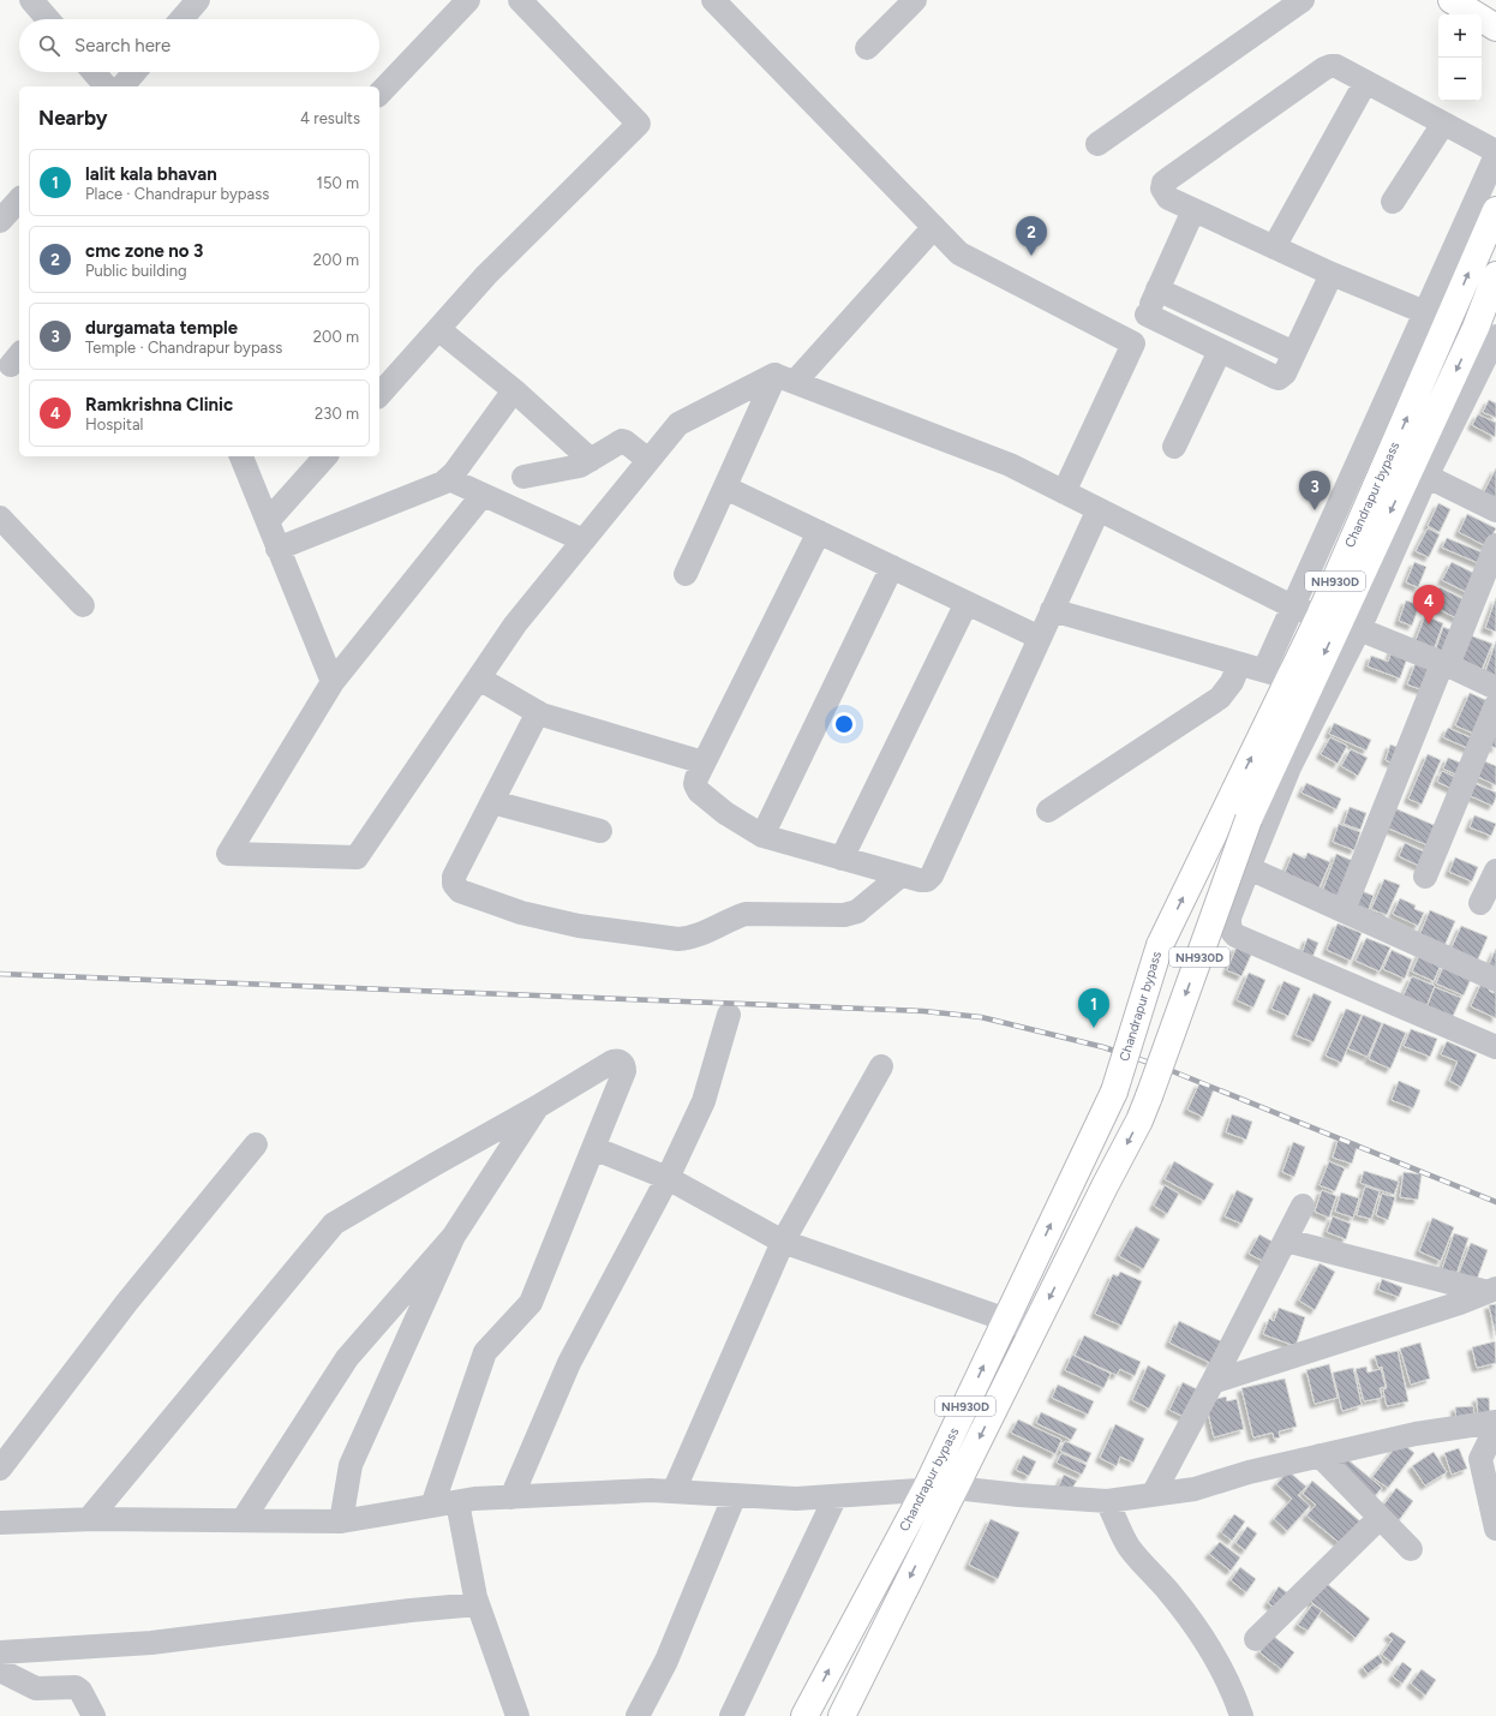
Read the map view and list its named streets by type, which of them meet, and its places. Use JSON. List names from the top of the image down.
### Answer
{
  "streets": {
    "highway": ["Chandrapur bypass", "NH930D"]
  },
  "page": {
    "map_buttons": ["+", "−"],
    "search": "Search here",
    "heading": ["Nearby", "4 results"],
    "list": [
      {
        "mark": "1",
        "name": "lalit kala bhavan",
        "note": "Place · Chandrapur bypass",
        "value": "150 m"
      },
      {
        "mark": "2",
        "name": "cmc zone no 3",
        "note": "Public building",
        "value": "200 m"
      },
      {
        "mark": "3",
        "name": "durgamata temple",
        "note": "Temple · Chandrapur bypass",
        "value": "200 m"
      },
      {
        "mark": "4",
        "name": "Ramkrishna Clinic",
        "note": "Hospital",
        "value": "230 m"
      }
    ],
    "pins": [
      "2",
      "3",
      "4",
      "1"
    ]
  }
}
